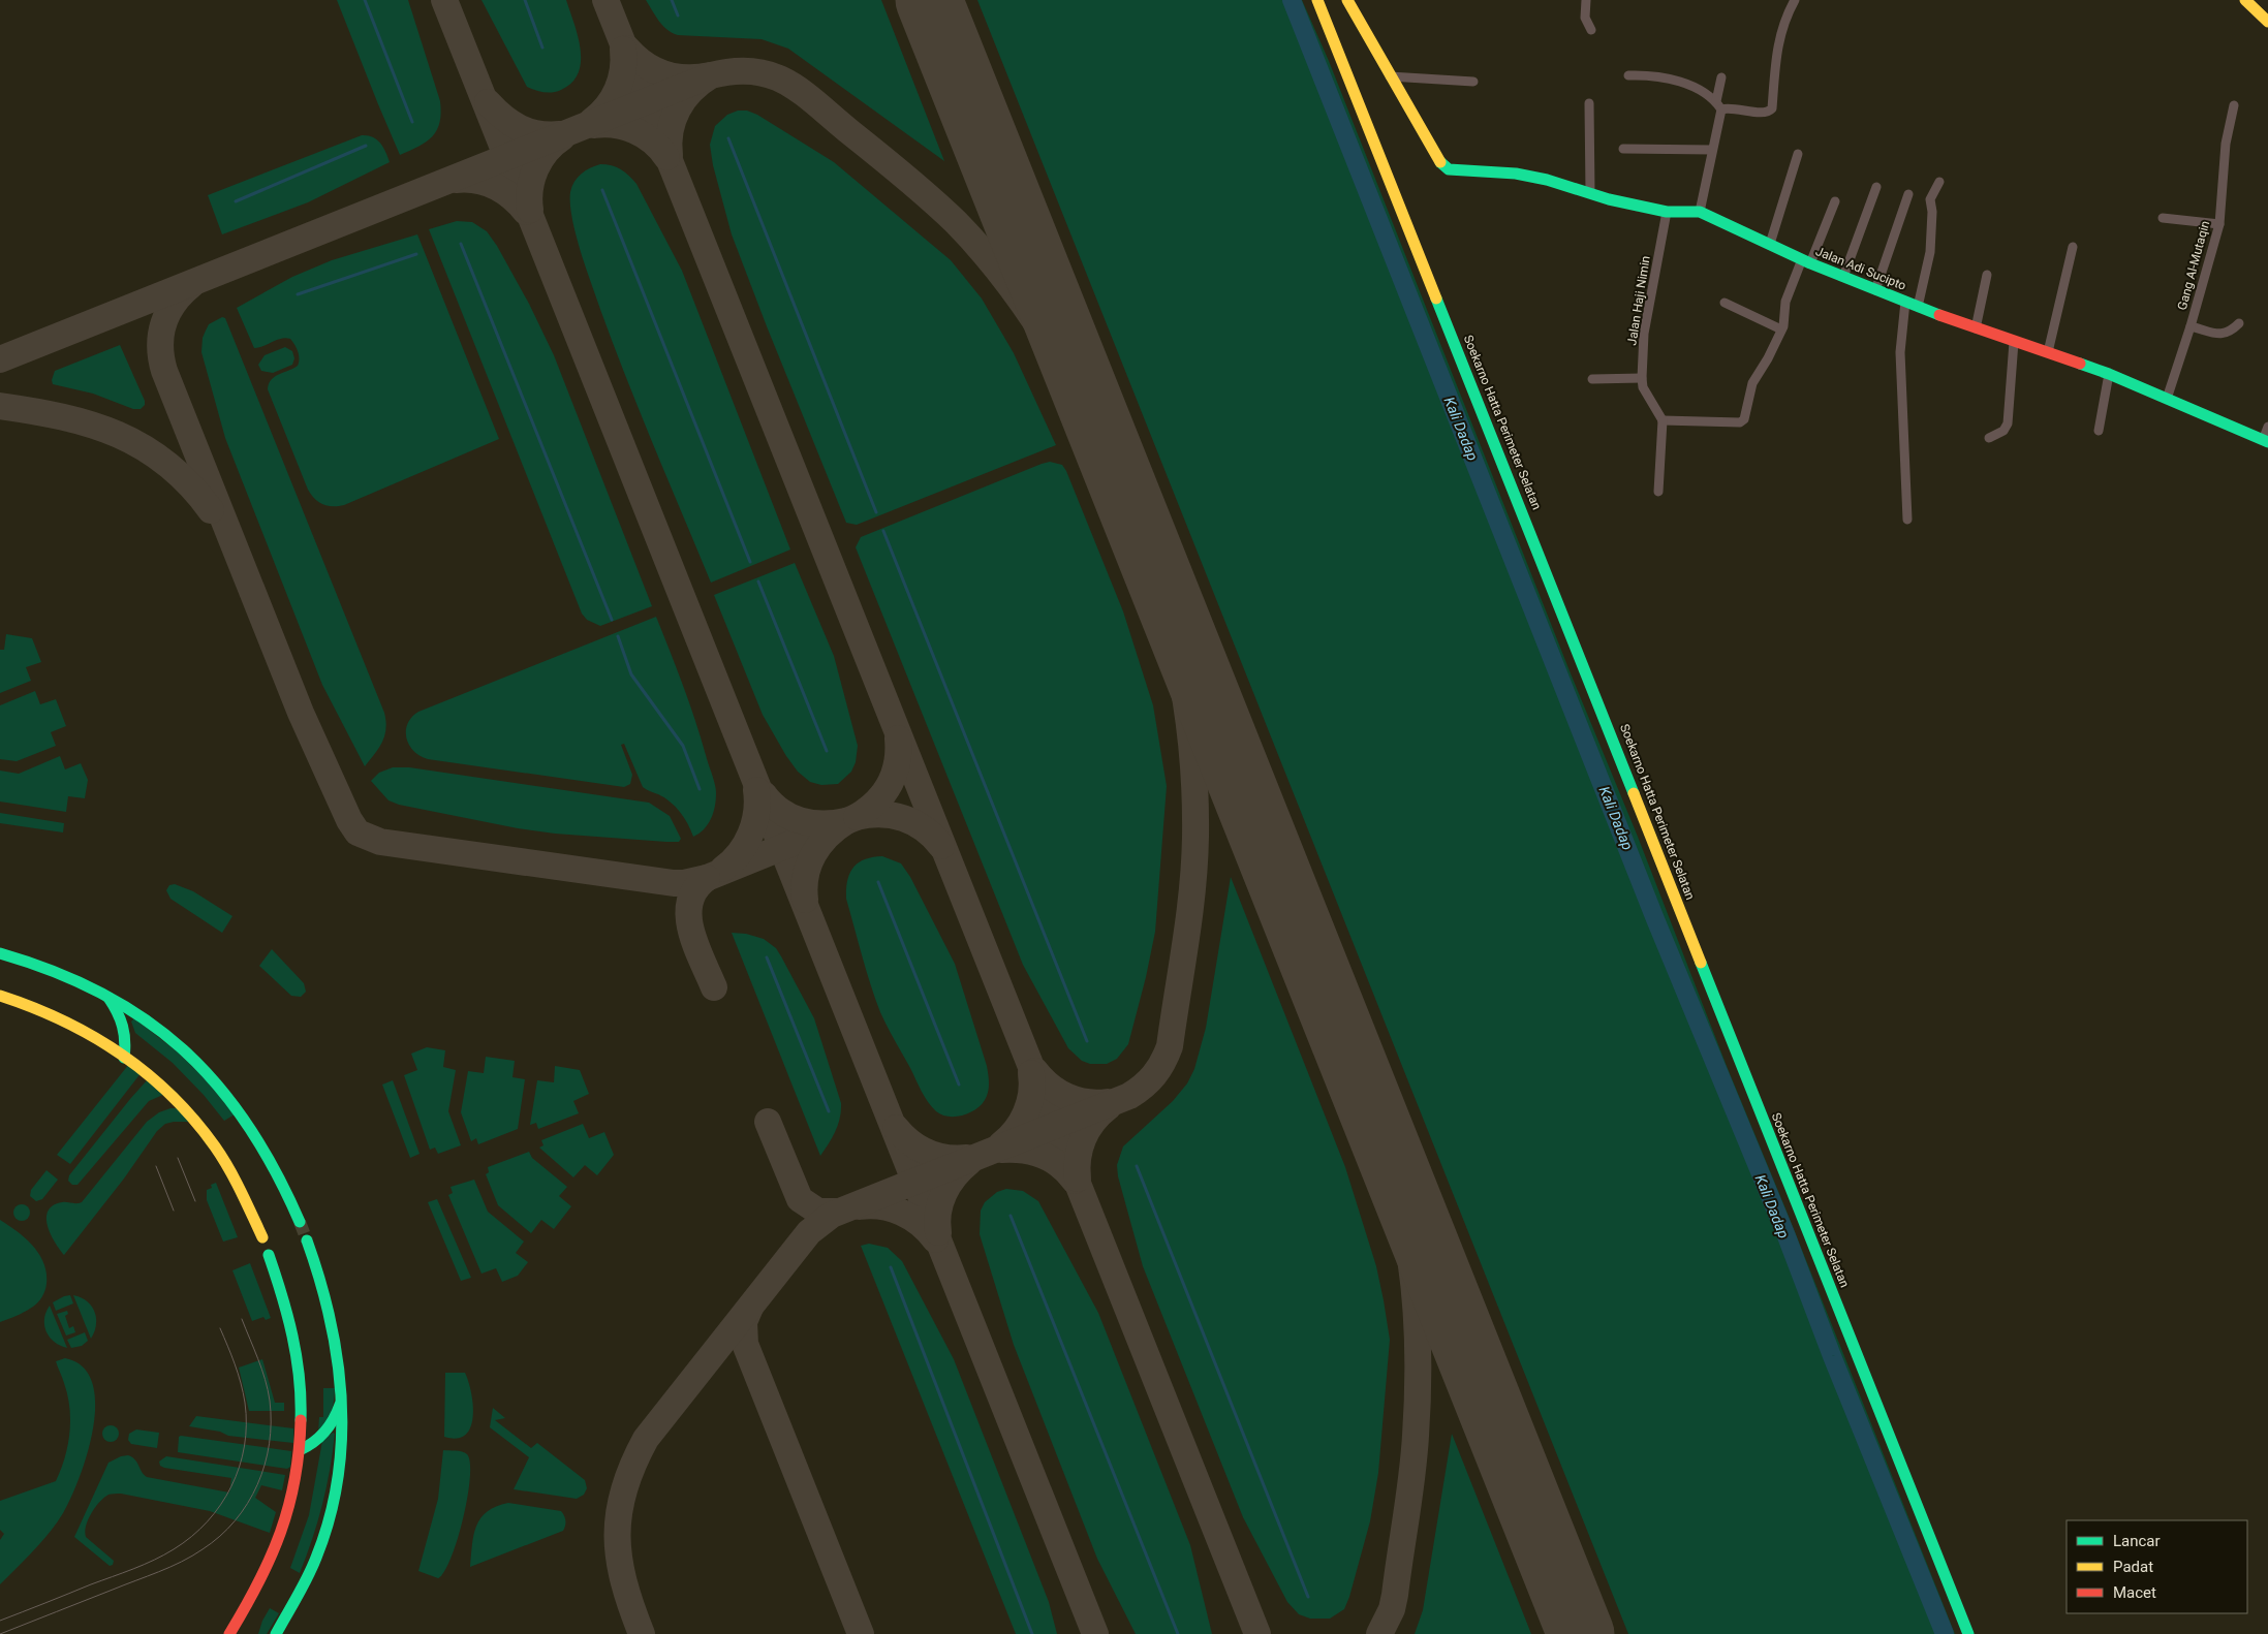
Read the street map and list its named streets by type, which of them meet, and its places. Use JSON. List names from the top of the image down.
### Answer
{
  "streets": {
    "main road": ["Jalan Adi Sucipto", "Soekarno Hatta Perimeter Selatan"],
    "street": ["Gang Al-Mutaqin", "Jalan Haji Nimin"]
  },
  "crossings": [
    ["Gang Al-Mutaqin", "Jalan Adi Sucipto"],
    ["Jalan Adi Sucipto", "Jalan Haji Nimin"]
  ],
  "water": ["Kali Dadap"],
  "legend": ["Lancar", "Padat", "Macet"]
}
